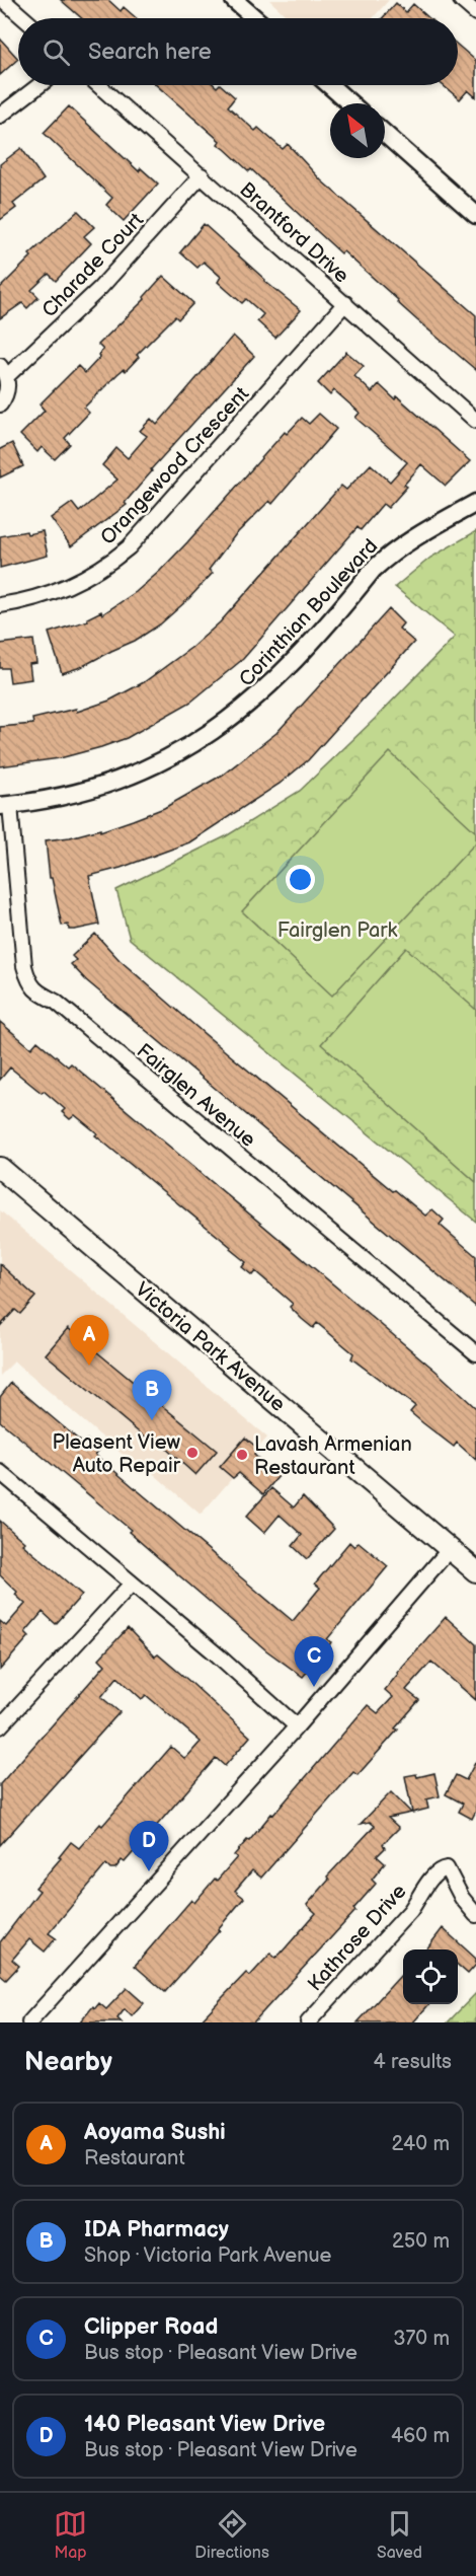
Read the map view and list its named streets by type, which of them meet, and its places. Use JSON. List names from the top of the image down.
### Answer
{
  "streets": {
    "main road": ["Victoria Park Avenue"],
    "street": [
      "Brantford Drive",
      "Charade Court",
      "Orangewood Crescent",
      "Corinthian Boulevard",
      "Fairglen Avenue",
      "Kathrose Drive"
    ]
  },
  "crossings": [
    ["Brantford Drive", "Charade Court"],
    ["Brantford Drive", "Orangewood Crescent"],
    ["Corinthian Boulevard", "Fairglen Avenue"]
  ],
  "parks": ["Fairglen Park"],
  "places": ["Pleasent View Auto Repair", "Lavash Armenian Restaurant"],
  "north": "top left",
  "page": {
    "search": "Search here",
    "pins": [
      "A",
      "B",
      "C",
      "D"
    ],
    "heading": ["Nearby", "4 results"],
    "list": [
      {
        "mark": "A",
        "name": "Aoyama Sushi",
        "note": "Restaurant",
        "value": "240 m"
      },
      {
        "mark": "B",
        "name": "IDA Pharmacy",
        "note": "Shop · Victoria Park Avenue",
        "value": "250 m"
      },
      {
        "mark": "C",
        "name": "Clipper Road",
        "note": "Bus stop · Pleasant View Drive",
        "value": "370 m"
      },
      {
        "mark": "D",
        "name": "140 Pleasant View Drive",
        "note": "Bus stop · Pleasant View Drive",
        "value": "460 m"
      }
    ],
    "nav": ["Map", "Directions", "Saved"]
  }
}
